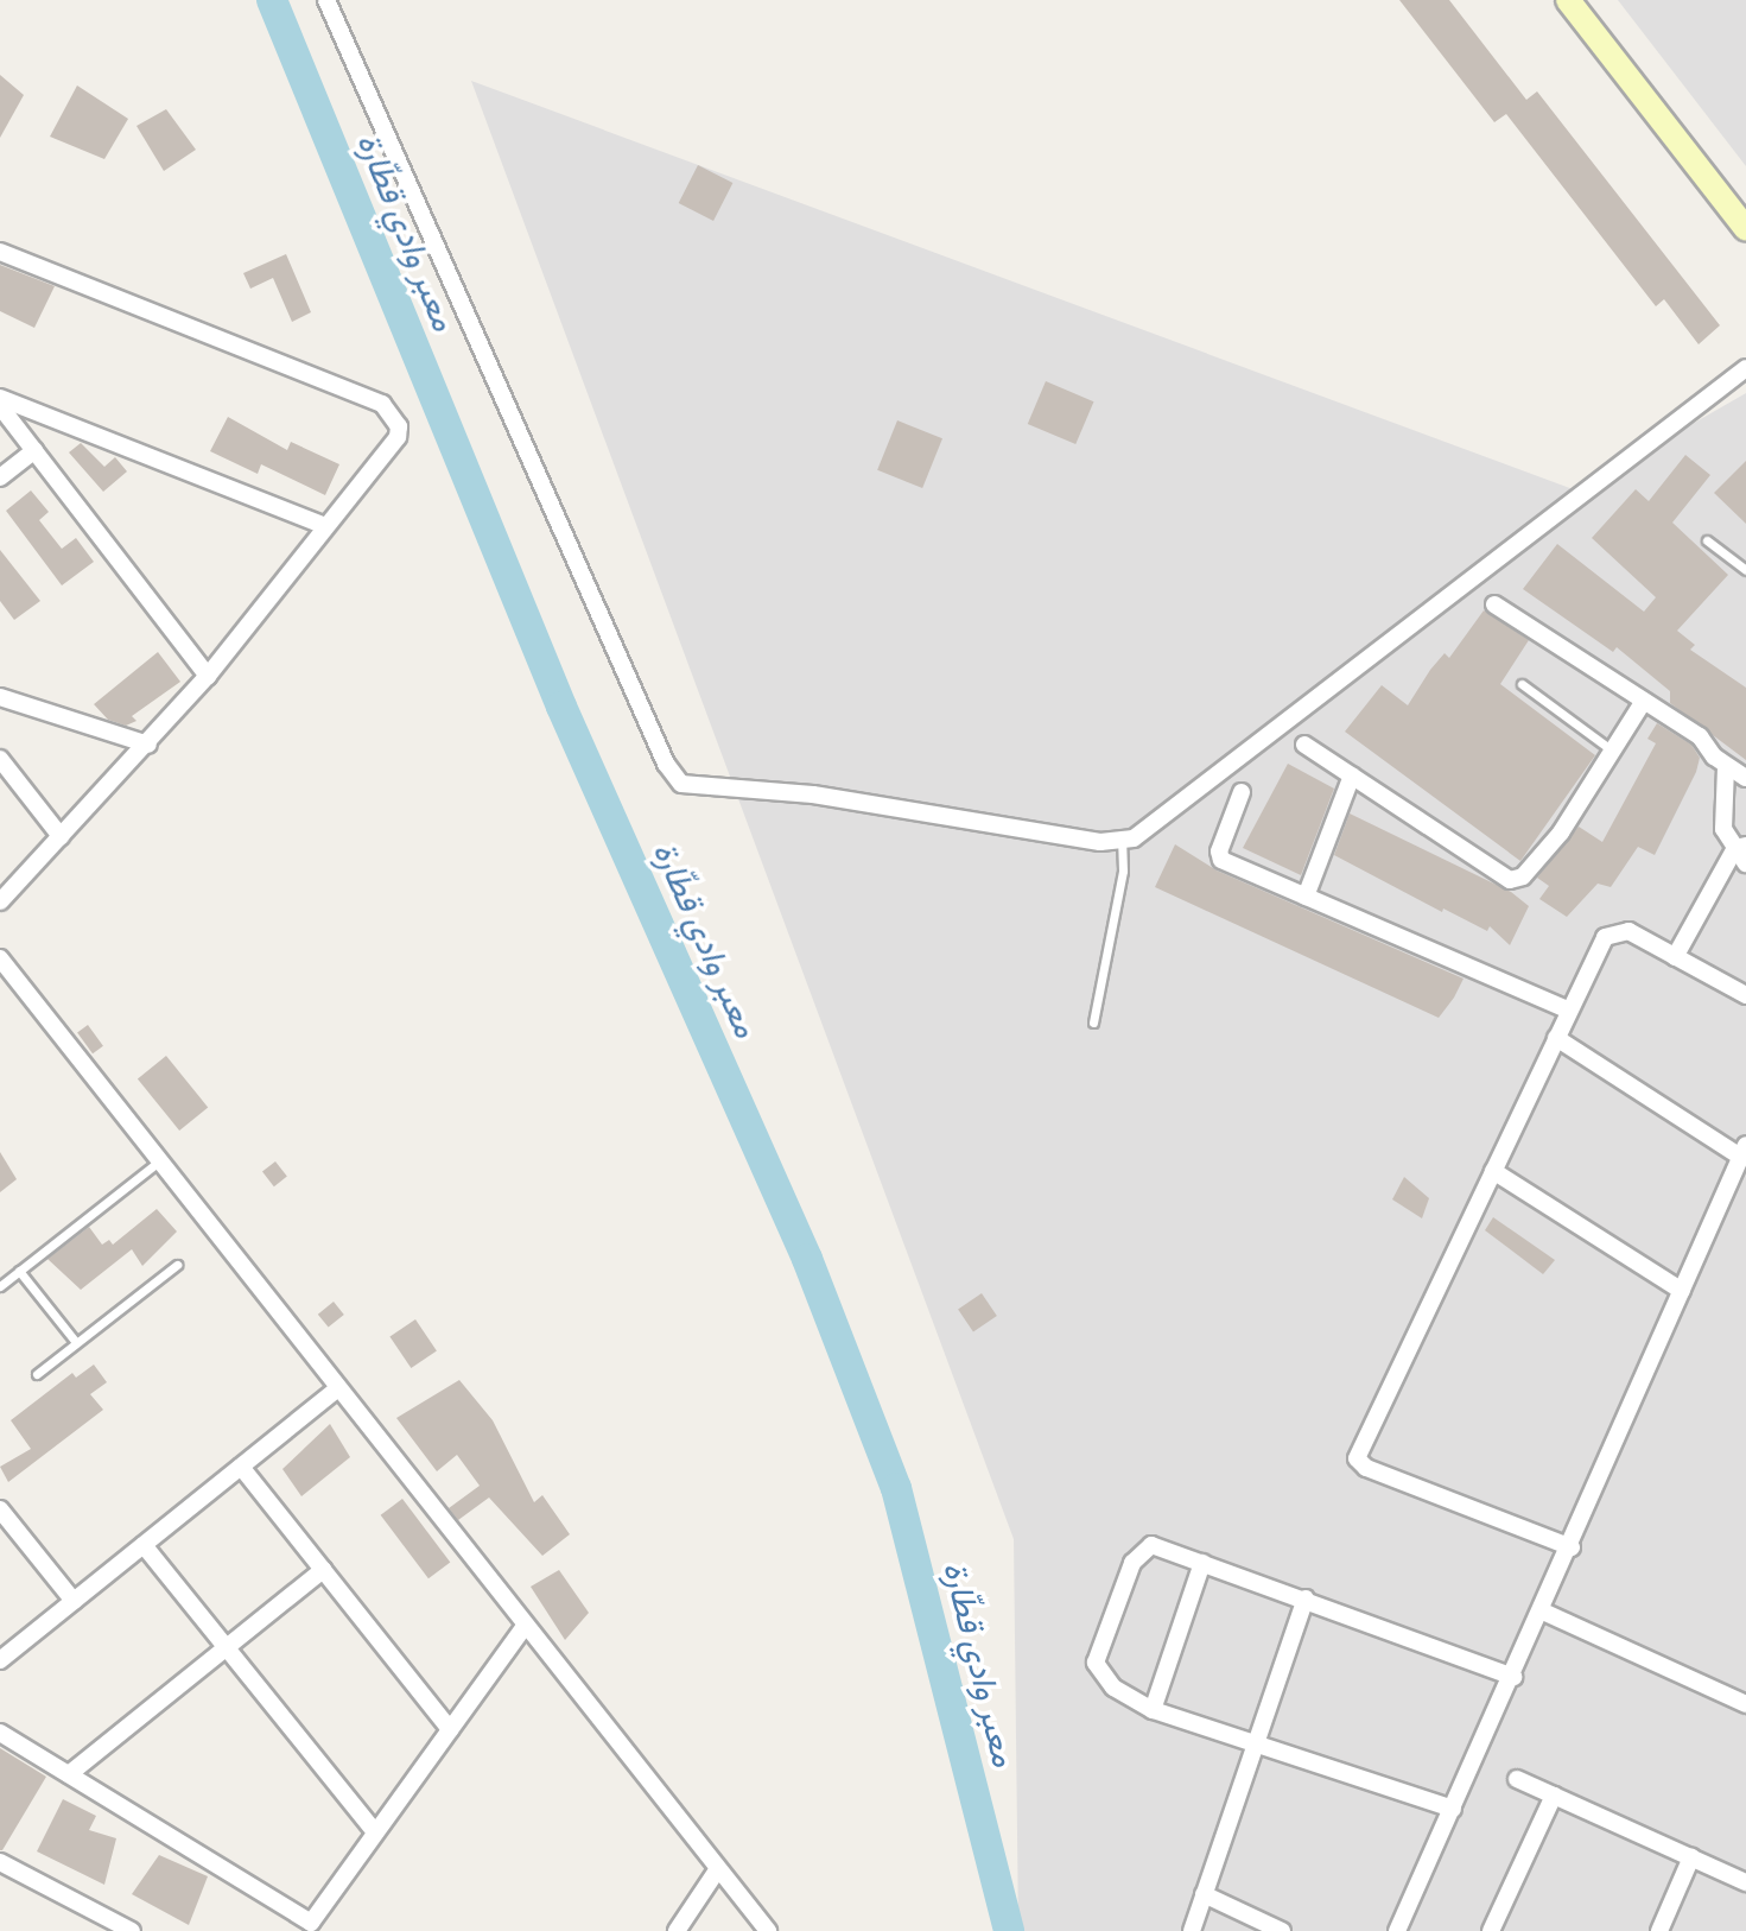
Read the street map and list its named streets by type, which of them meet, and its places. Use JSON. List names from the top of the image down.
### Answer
{
  "water": ["معبر وادي قطّارة"]
}
